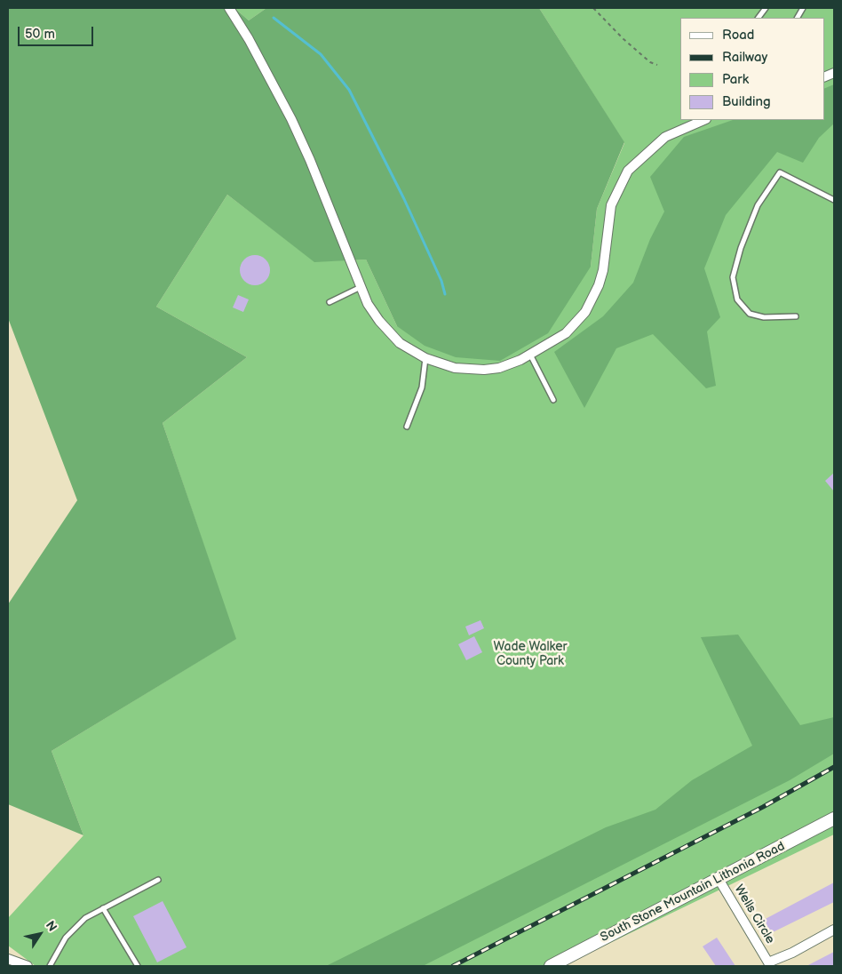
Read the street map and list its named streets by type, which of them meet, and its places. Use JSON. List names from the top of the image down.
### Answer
{
  "streets": {
    "main road": ["South Stone Mountain Lithonia Road"],
    "street": ["Wells Circle"]
  },
  "crossings": [
    ["South Stone Mountain Lithonia Road", "Wells Circle"]
  ],
  "parks": ["Wade Walker County Park"],
  "legend": [
    "Road",
    "Railway",
    "Park",
    "Building"
  ],
  "scale_bar": "50 m",
  "north": "top right"
}
